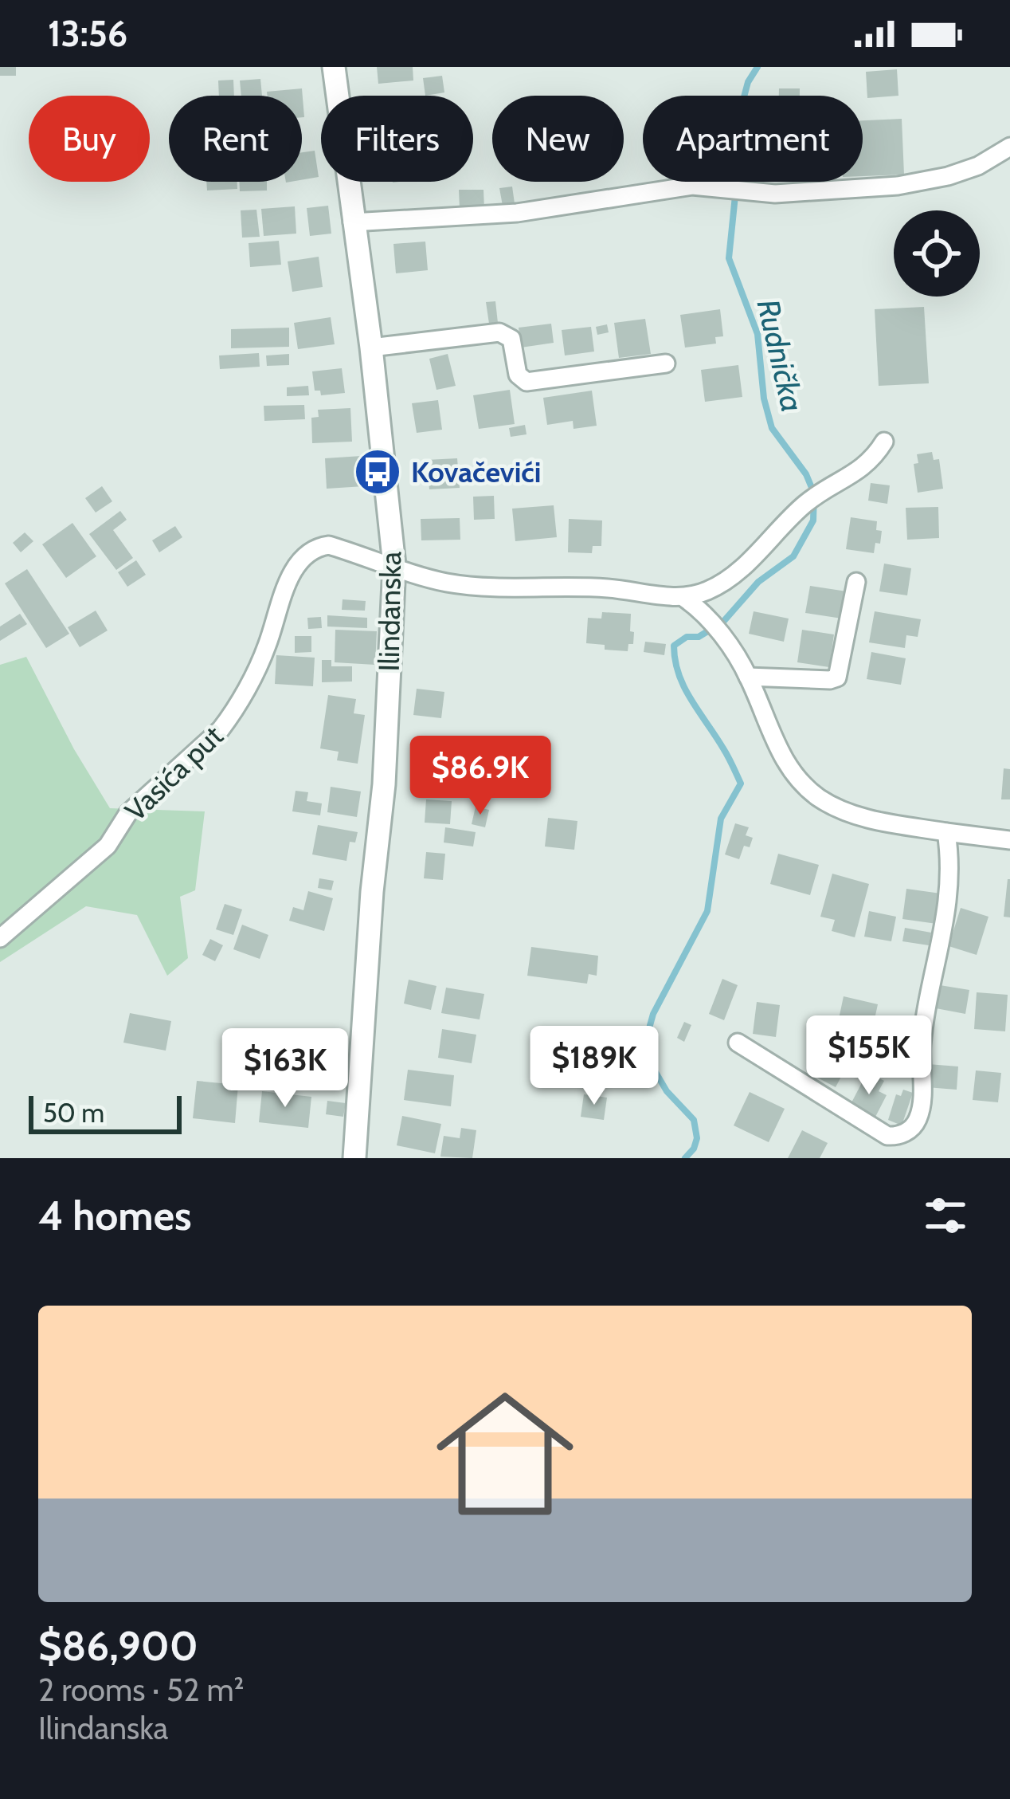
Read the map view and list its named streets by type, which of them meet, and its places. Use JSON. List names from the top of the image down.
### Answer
{
  "streets": {
    "street": ["Ilindanska", "Vasića put"]
  },
  "crossings": [
    ["Ilindanska", "Vasića put"]
  ],
  "water": ["Rudnička"],
  "places": {
    "bus stop": ["Kovačevići"]
  },
  "scale_bar": "50 m",
  "page": {
    "status": "13:56",
    "chip": [
      "Buy",
      "Rent",
      "Filters",
      "New",
      "Apartment"
    ],
    "price": [
      "$86.9K",
      "$155K",
      "$189K",
      "$163K"
    ],
    "scale": "50 m",
    "heading": "4 homes",
    "list": [
      {
        "name": "$86,900",
        "note": "2 rooms · 52 m² · Ilindanska"
      }
    ]
  }
}
